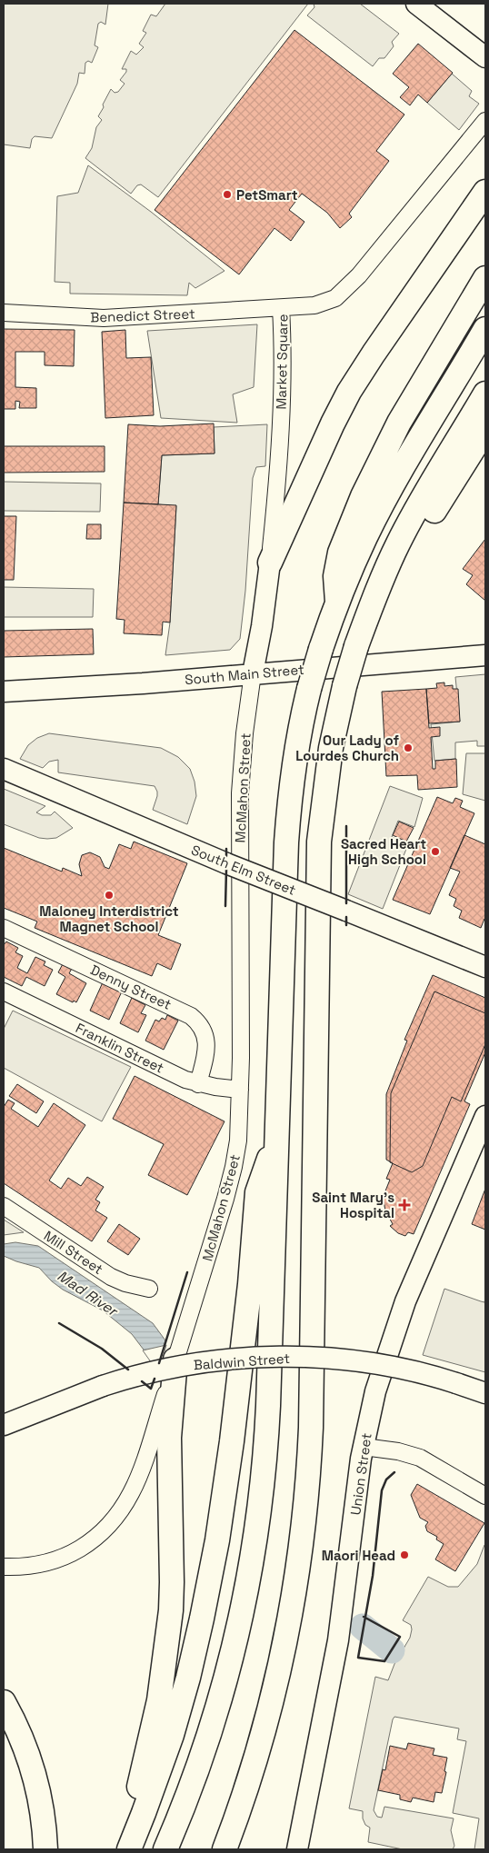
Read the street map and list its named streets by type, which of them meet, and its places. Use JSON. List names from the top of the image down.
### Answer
{
  "streets": {
    "main road": [
      "Market Square",
      "South Main Street",
      "South Elm Street",
      "Baldwin Street",
      "Union Street"
    ],
    "street": [
      "Benedict Street",
      "McMahon Street",
      "Denny Street",
      "Franklin Street",
      "Mill Street"
    ]
  },
  "crossings": [
    ["Benedict Street", "Market Square"],
    ["Market Square", "South Main Street"],
    ["Market Square", "McMahon Street"],
    ["South Main Street", "McMahon Street"],
    ["McMahon Street", "Franklin Street"],
    ["Denny Street", "Franklin Street"]
  ],
  "water": ["Mad River"],
  "places": {
    "other": [
      "PetSmart",
      "Our Lady of Lourdes Church",
      "Sacred Heart High School",
      "Maloney Interdistrict Magnet School",
      "Maori Head"
    ],
    "health": ["Saint Mary's Hospital"]
  }
}
